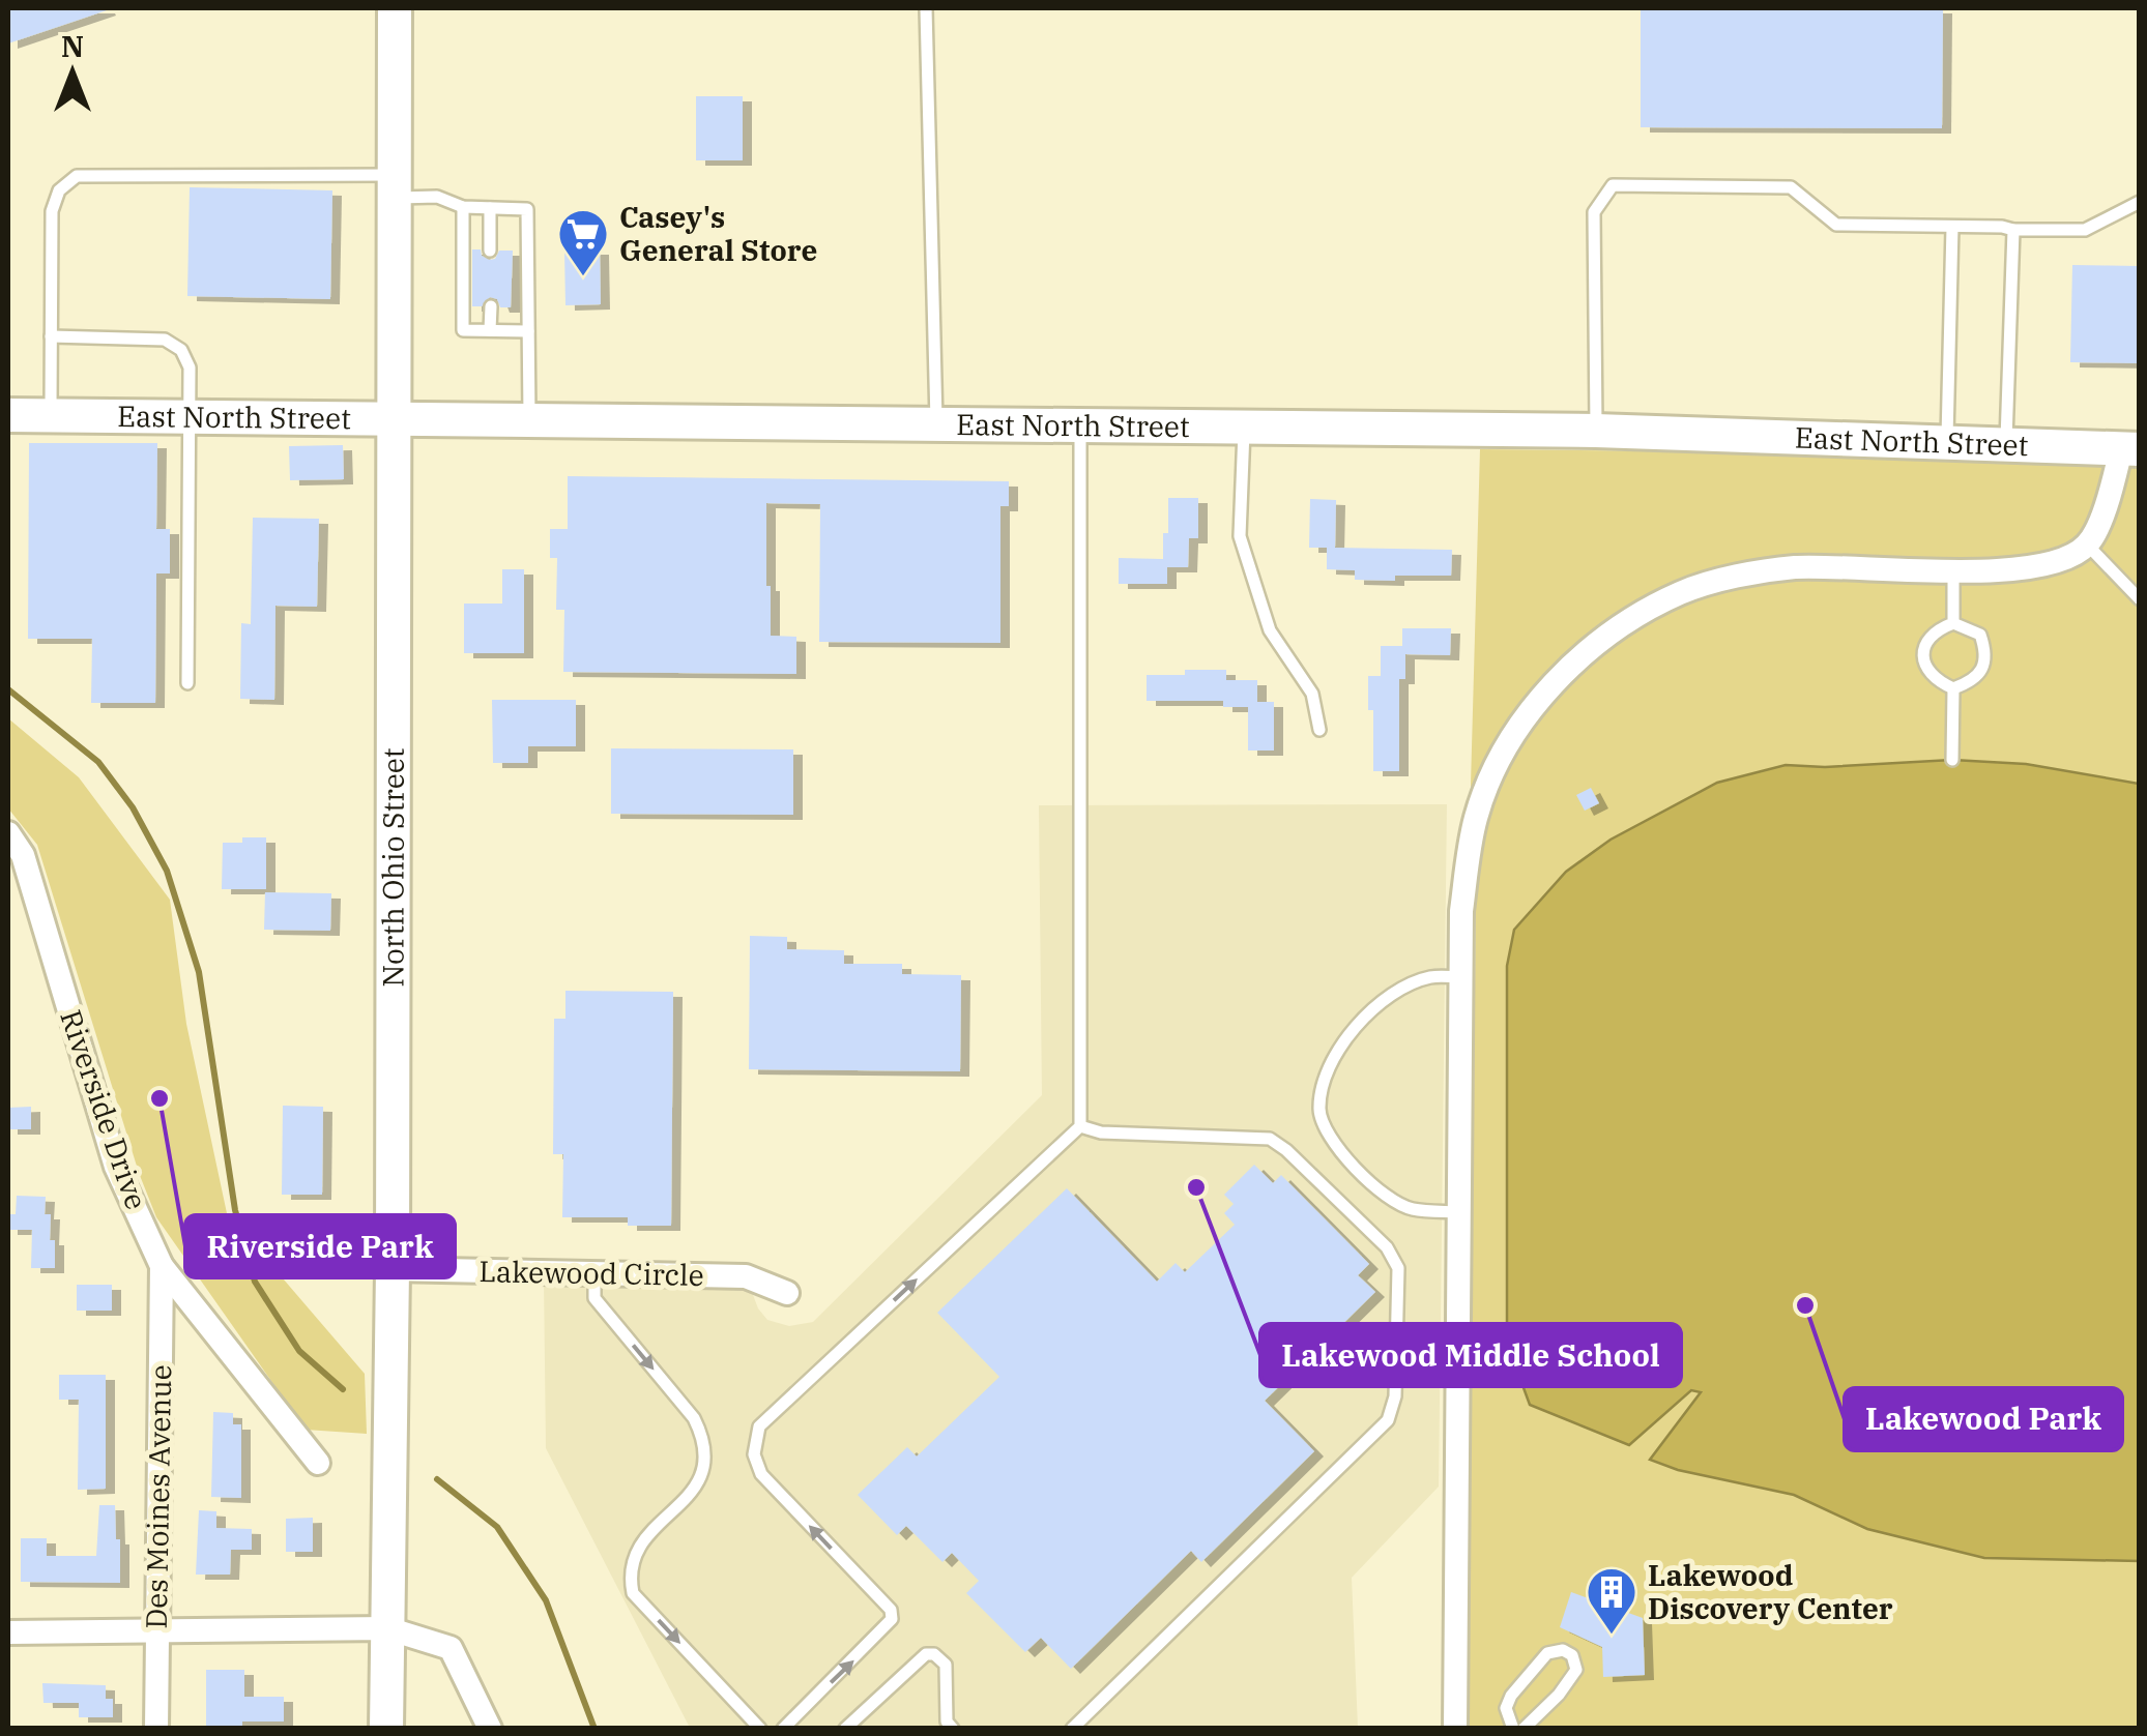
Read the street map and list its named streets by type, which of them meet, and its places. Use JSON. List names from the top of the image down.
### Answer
{
  "streets": {
    "street": [
      "East North Street",
      "North Ohio Street",
      "Riverside Drive",
      "Lakewood Circle",
      "Des Moines Avenue"
    ]
  },
  "crossings": [
    ["East North Street", "North Ohio Street"],
    ["North Ohio Street", "Lakewood Circle"],
    ["Riverside Drive", "Des Moines Avenue"]
  ],
  "places": {
    "supermarket": ["Casey's General Store"],
    "other": ["Riverside Park", "Lakewood Middle School", "Lakewood Park"],
    "building": ["Lakewood Discovery Center"]
  },
  "north": "top"
}
